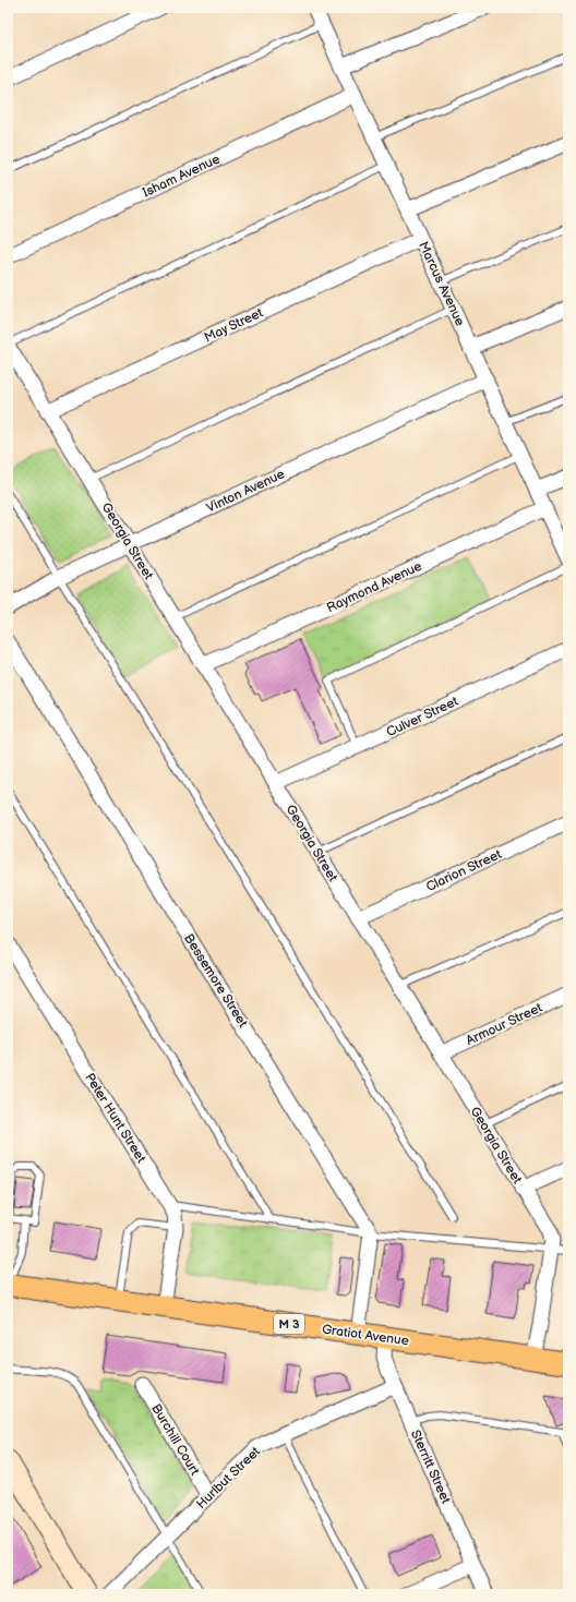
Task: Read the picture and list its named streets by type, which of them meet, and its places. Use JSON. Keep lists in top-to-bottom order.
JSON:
{
  "streets": {
    "main road": ["M 3", "Gratiot Avenue"],
    "street": [
      "Isham Avenue",
      "Marcus Avenue",
      "May Street",
      "Vinton Avenue",
      "Georgia Street",
      "Raymond Avenue",
      "Culver Street",
      "Clarion Street",
      "Bessemore Street",
      "Armour Street",
      "Peter Hunt Street",
      "Burchill Court",
      "Sterritt Street",
      "Hurlbut Street"
    ]
  },
  "crossings": [
    ["Isham Avenue", "Marcus Avenue"],
    ["Marcus Avenue", "May Street"],
    ["Marcus Avenue", "Vinton Avenue"],
    ["Marcus Avenue", "Raymond Avenue"],
    ["May Street", "Georgia Street"],
    ["Vinton Avenue", "Georgia Street"],
    ["Georgia Street", "Raymond Avenue"],
    ["Georgia Street", "Culver Street"],
    ["Georgia Street", "Clarion Street"],
    ["Georgia Street", "Armour Street"],
    ["Georgia Street", "Gratiot Avenue"],
    ["Peter Hunt Street", "Gratiot Avenue"],
    ["Gratiot Avenue", "Sterritt Street"],
    ["Burchill Court", "Hurlbut Street"],
    ["Sterritt Street", "Hurlbut Street"]
  ]
}
